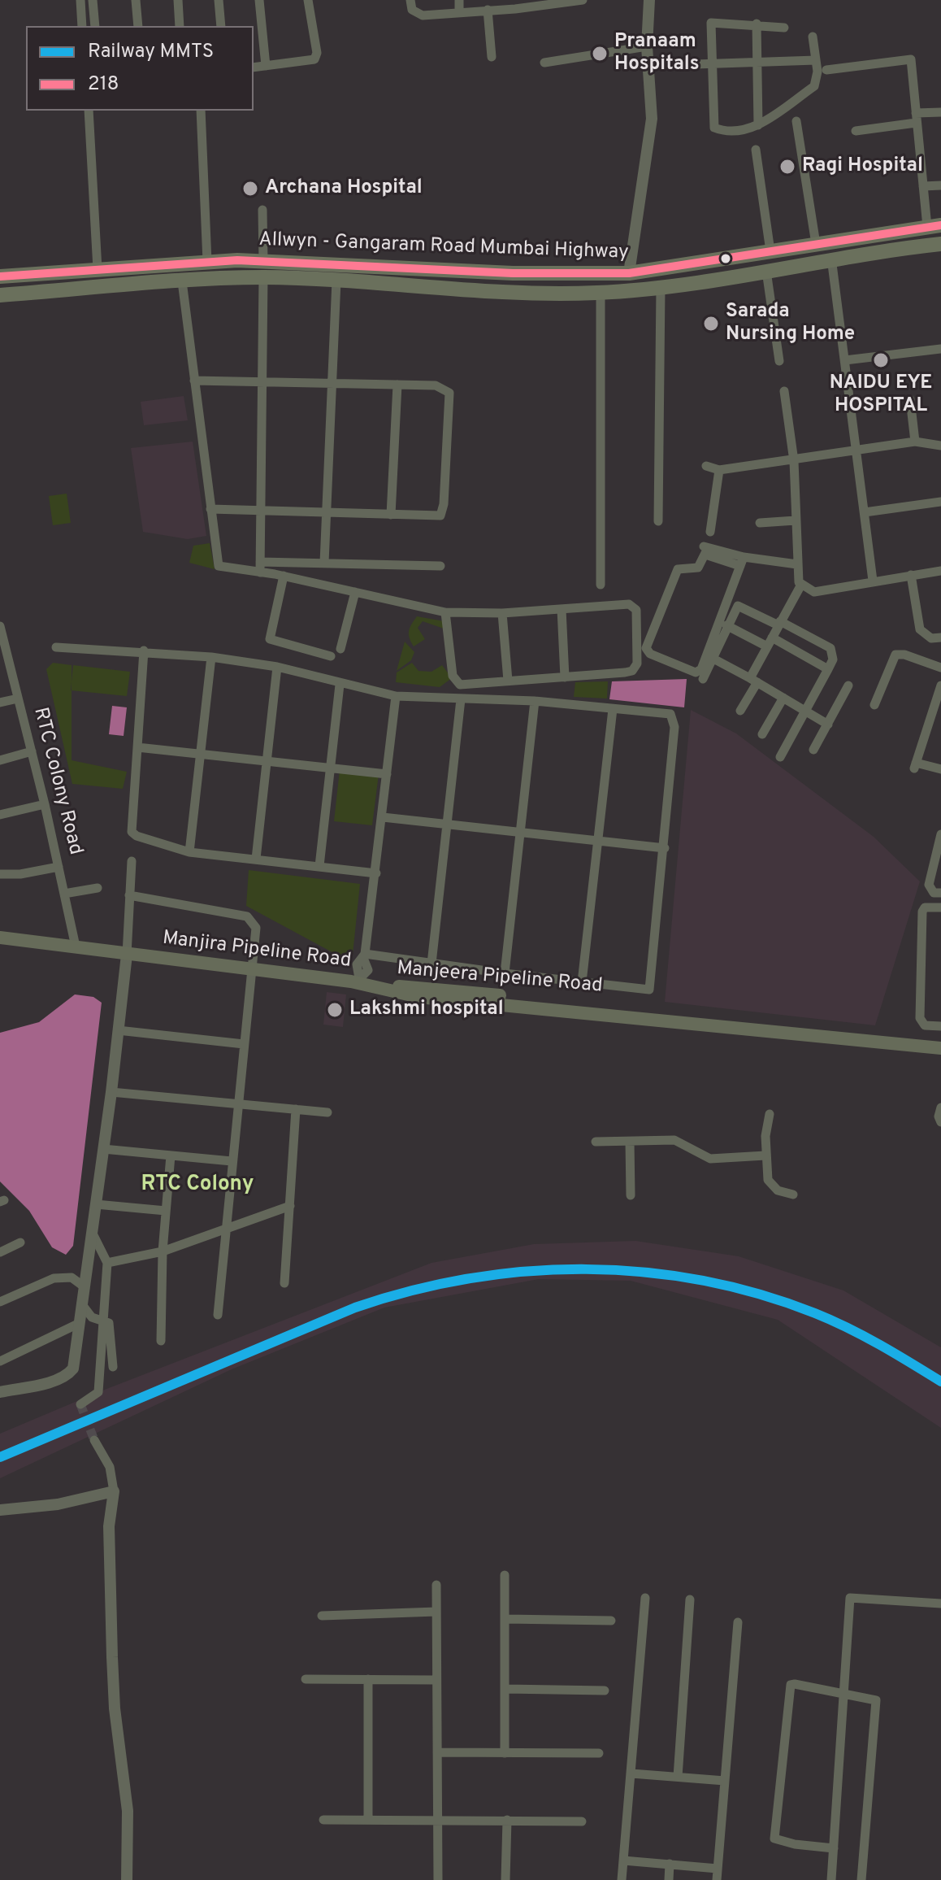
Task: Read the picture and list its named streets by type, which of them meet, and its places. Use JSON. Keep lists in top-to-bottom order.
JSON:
{
  "streets": {
    "highway": ["Allwyn - Gangaram Road Mumbai Highway"],
    "main road": ["Manjira Pipeline Road", "Manjeera Pipeline Road"],
    "street": ["RTC Colony Road"]
  },
  "crossings": [
    ["RTC Colony Road", "Manjira Pipeline Road"],
    ["Manjira Pipeline Road", "Manjeera Pipeline Road"]
  ],
  "districts": ["RTC Colony"],
  "places": [
    "Pranaam Hospitals",
    "Ragi Hospital",
    "Archana Hospital",
    "Sarada Nursing Home",
    "NAIDU EYE HOSPITAL",
    "Lakshmi hospital"
  ],
  "lines": ["transit line 218", "rail line MMTS"],
  "legend": ["Railway MMTS", "218"]
}
